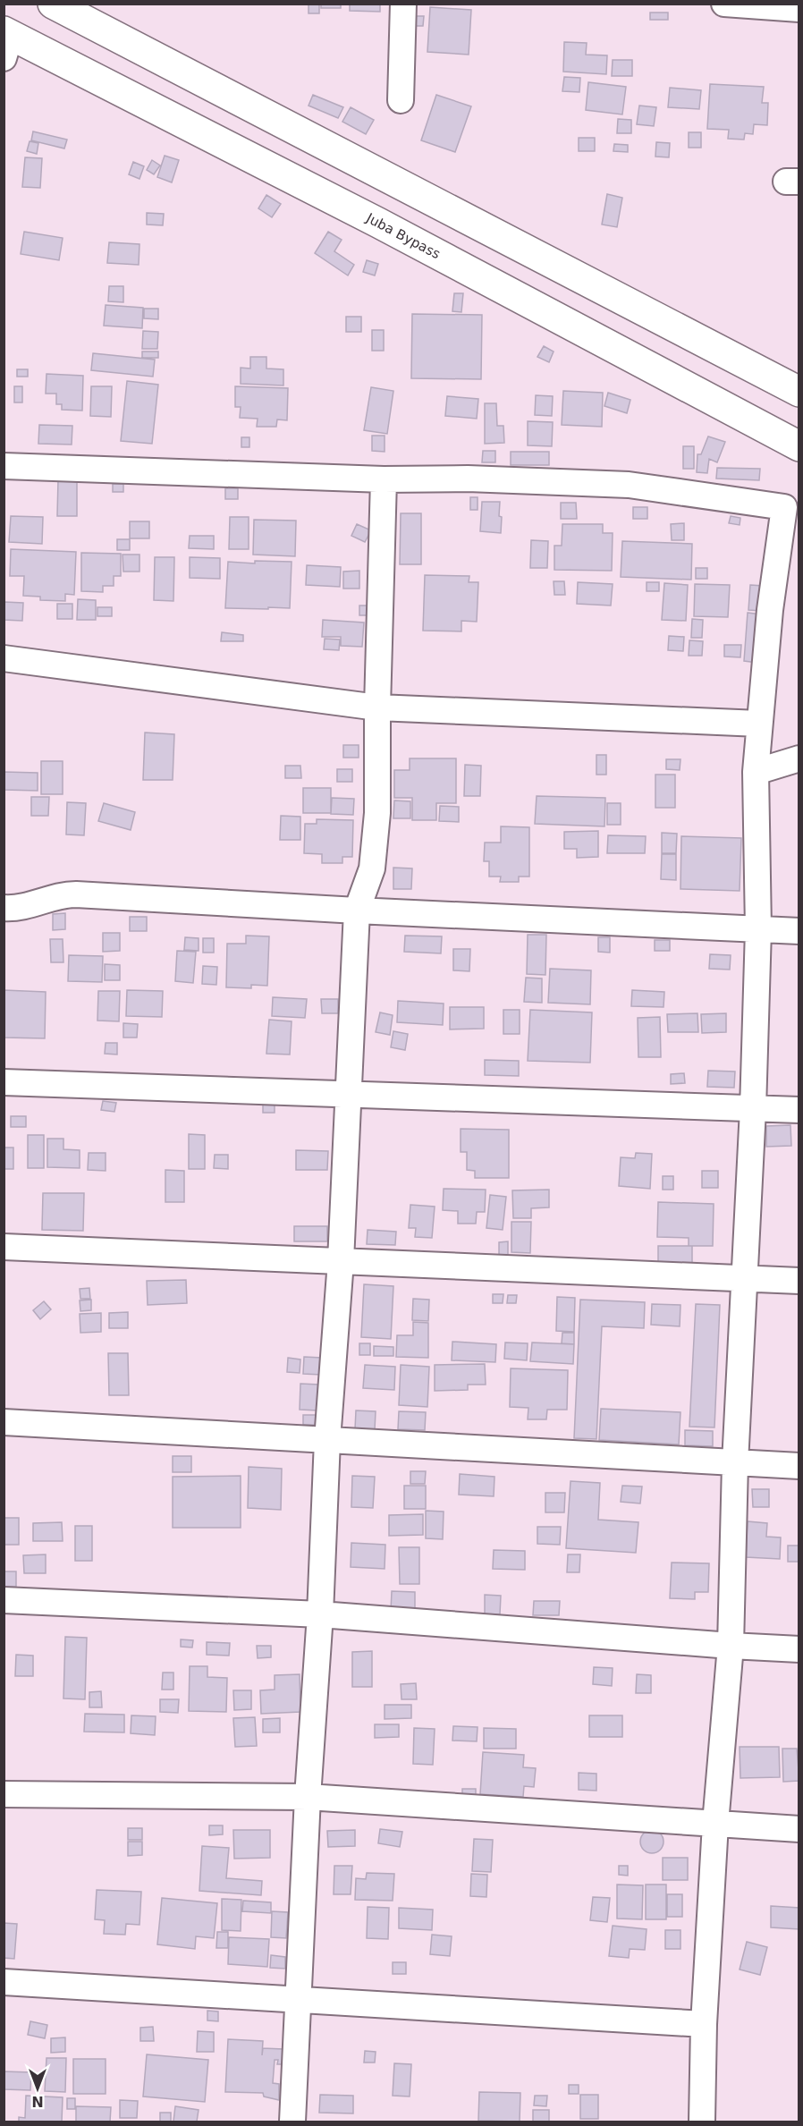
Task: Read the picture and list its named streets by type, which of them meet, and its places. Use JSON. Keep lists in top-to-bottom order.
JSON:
{
  "streets": {
    "main road": ["Juba Bypass"]
  },
  "north": "bottom"
}
